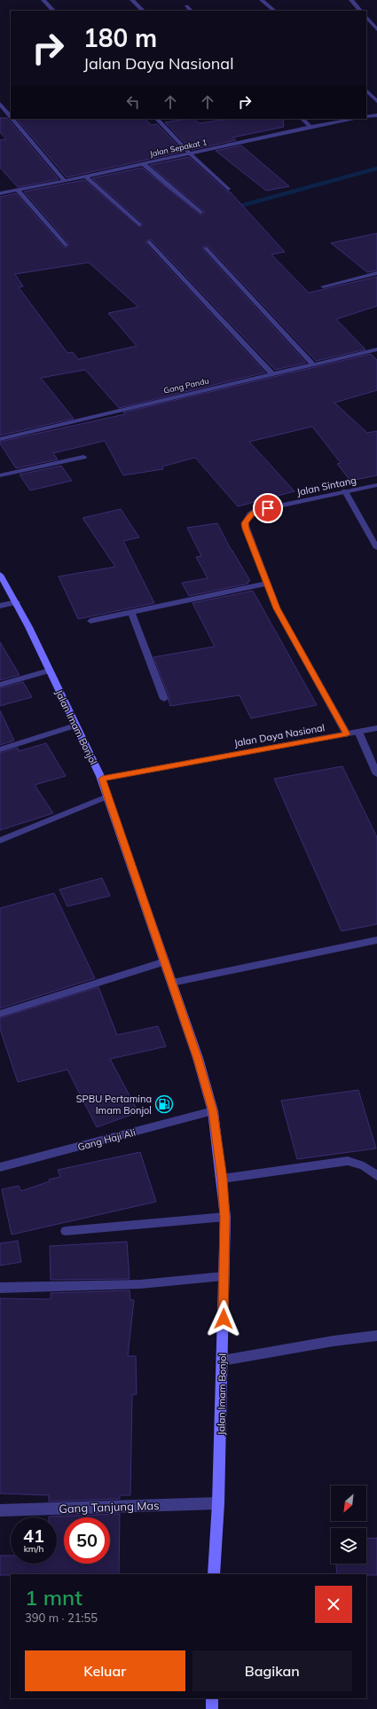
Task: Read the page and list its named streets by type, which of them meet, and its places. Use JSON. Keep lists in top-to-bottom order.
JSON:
{
  "streets": {
    "main road": ["Jalan Imam Bonjol"],
    "street": [
      "Jalan Sepakat 1",
      "Gang Pandu",
      "Jalan Sintang",
      "Jalan Daya Nasional",
      "Gang Haji Ali",
      "Gang Tanjung Mas"
    ]
  },
  "crossings": [
    ["Jalan Sintang", "Jalan Daya Nasional"],
    ["Jalan Imam Bonjol", "Jalan Daya Nasional"],
    ["Jalan Imam Bonjol", "Gang Haji Ali"],
    ["Jalan Imam Bonjol", "Gang Tanjung Mas"]
  ],
  "places": {
    "fuel station": ["SPBU Pertamina Imam Bonjol"]
  },
  "north": "bottom left",
  "page": {
    "turn": ["180 m", "Jalan Daya Nasional"],
    "speed": "41 km/h",
    "limit": "50",
    "heading": ["1 mnt", "390 m · 21:55"],
    "buttons": ["Keluar", "Bagikan"]
  }
}
